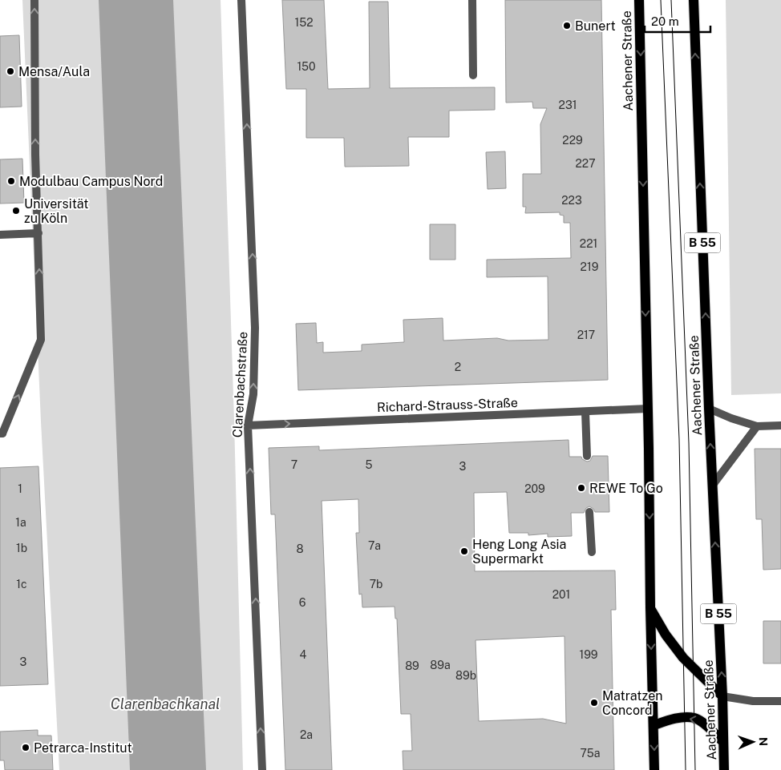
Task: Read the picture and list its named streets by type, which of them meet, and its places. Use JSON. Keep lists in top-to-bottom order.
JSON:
{
  "streets": {
    "main road": ["Aachener Straße", "B 55"],
    "street": ["Clarenbachstraße", "Richard-Strauss-Straße"]
  },
  "crossings": [
    ["Aachener Straße", "Richard-Strauss-Straße"],
    ["Clarenbachstraße", "Richard-Strauss-Straße"]
  ],
  "one_way": ["Clarenbachstraße", "Richard-Strauss-Straße"],
  "water": ["Clarenbachkanal"],
  "places": [
    "Bunert",
    "Mensa/Aula",
    "Modulbau Campus Nord",
    "Universität zu Köln",
    "REWE To Go",
    "Heng Long Asia Supermarkt",
    "Matratzen Concord",
    "Petrarca-Institut"
  ],
  "house_numbers": [
    "152",
    "150",
    "231",
    "229",
    "227",
    "223",
    "221",
    "219",
    "217",
    "2",
    "7",
    "5",
    "3",
    "1",
    "209",
    "1a",
    "7a",
    "1b",
    "8",
    "1c",
    "7b",
    "201",
    "6",
    "4",
    "199",
    "3",
    "89a",
    "89",
    "89b",
    "2a",
    "75a"
  ],
  "scale_bar": "20 m",
  "north": "right"
}
